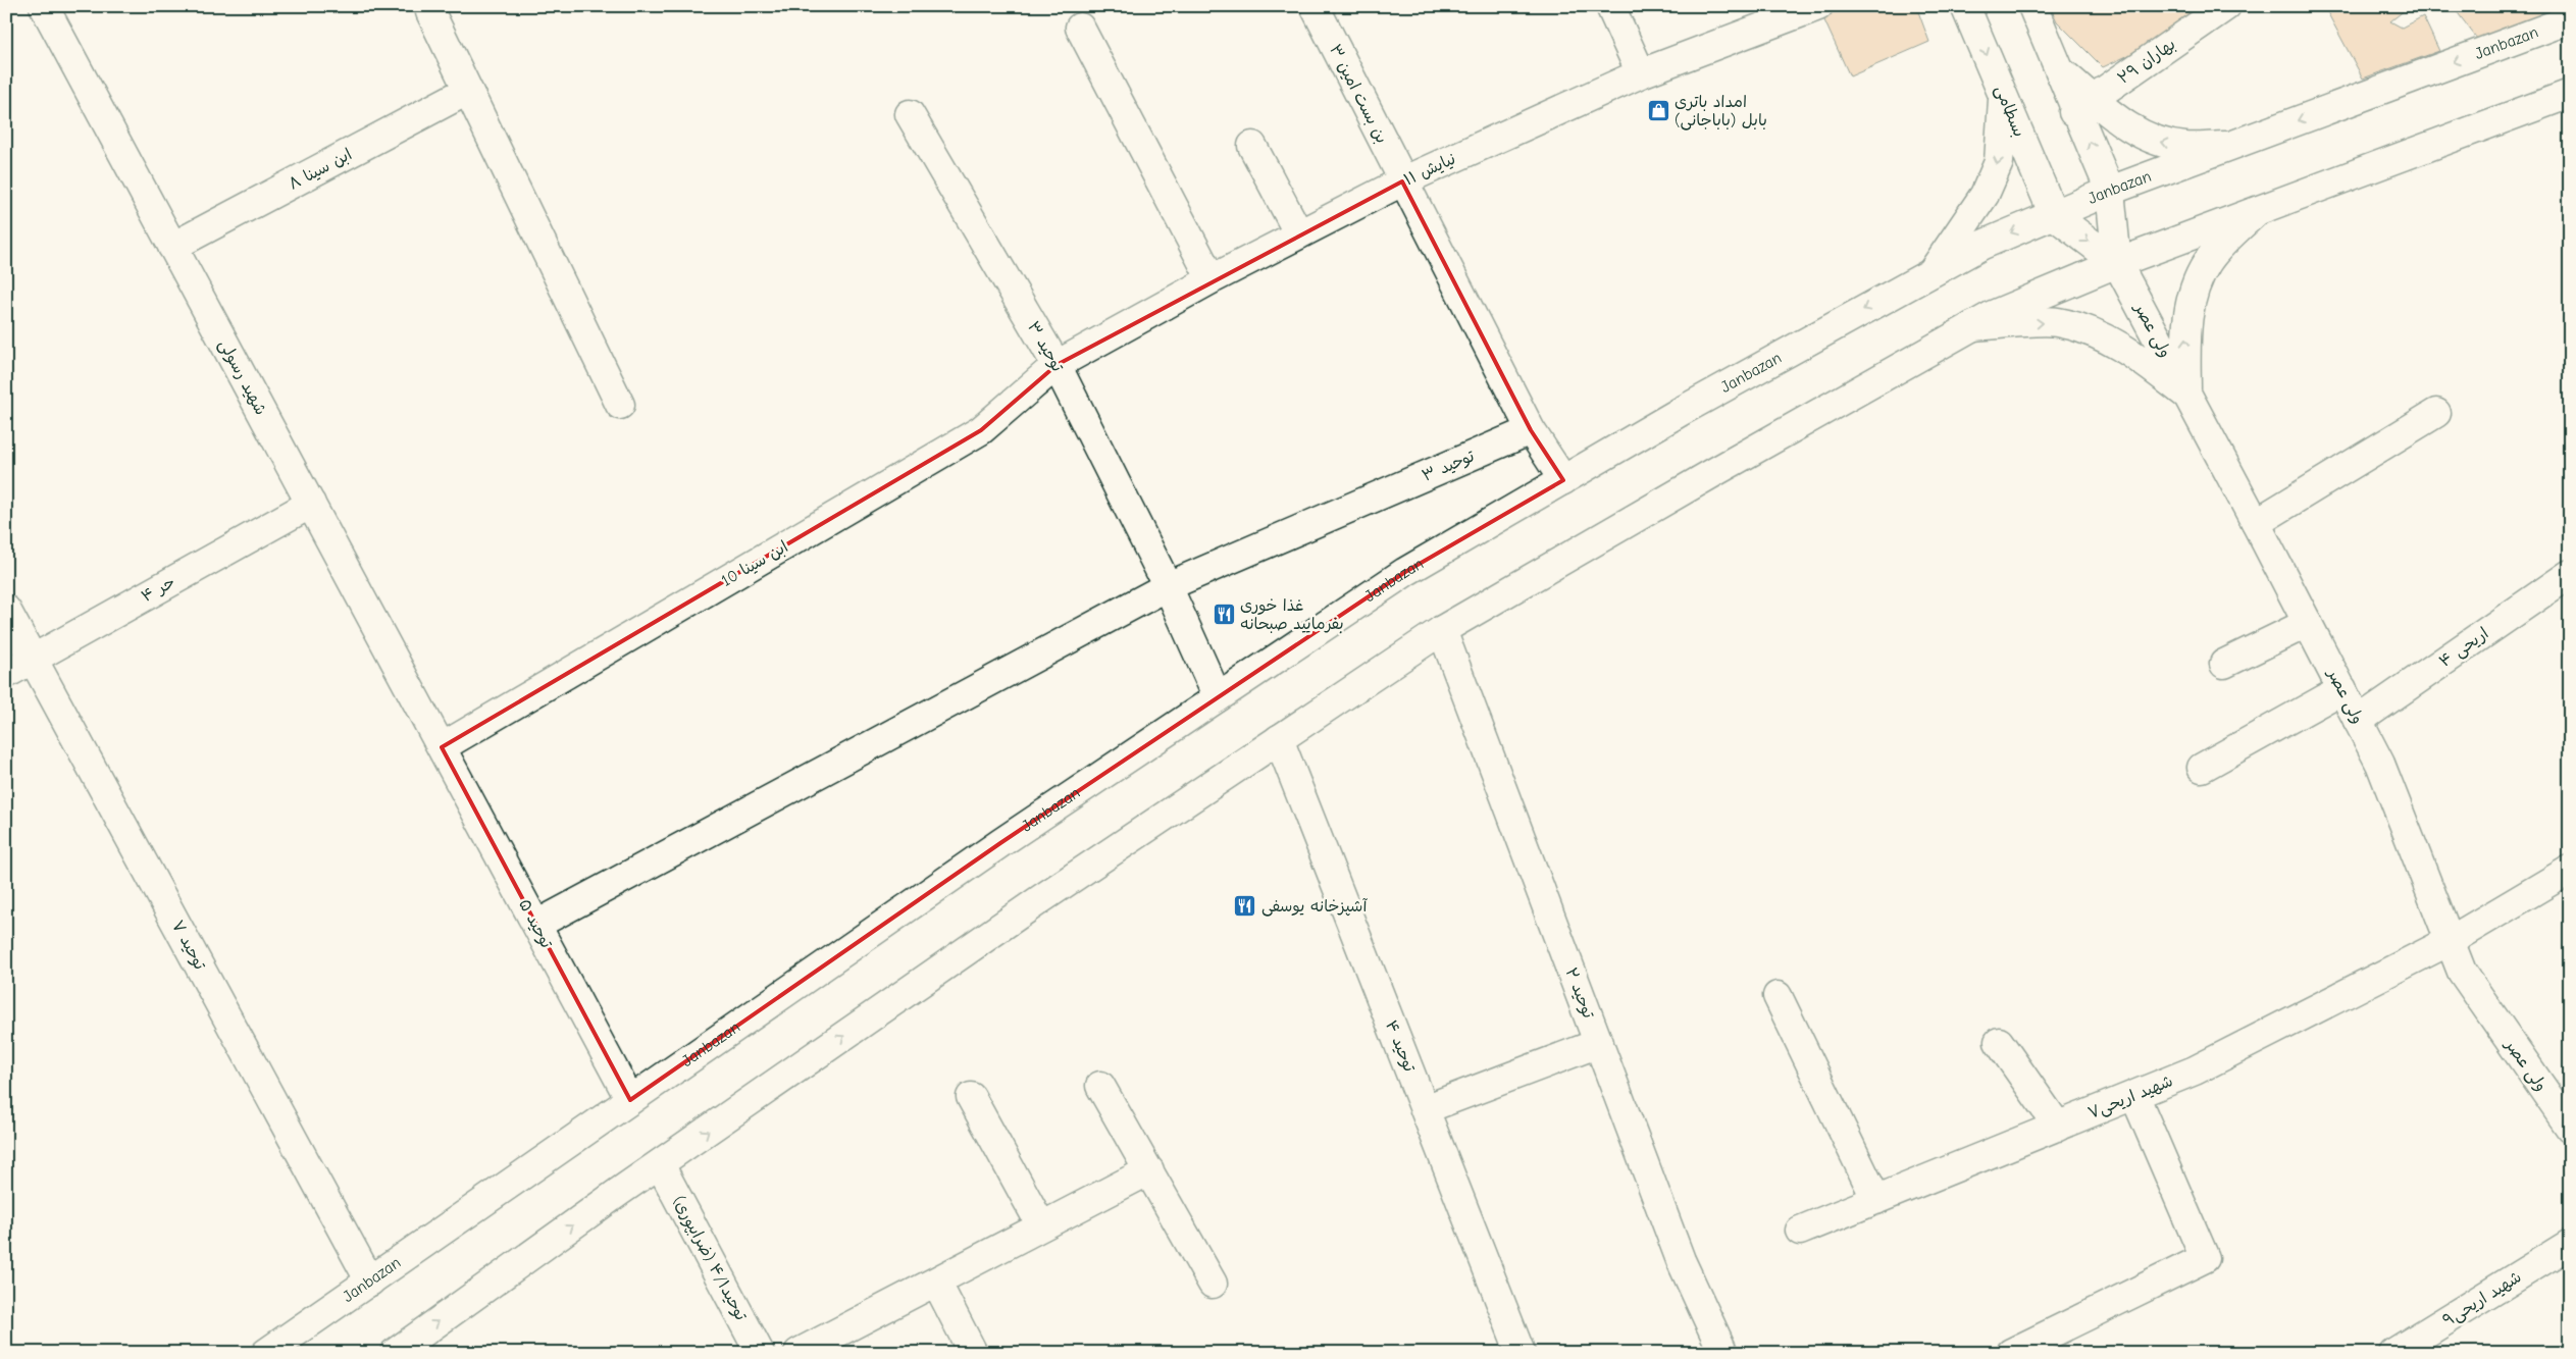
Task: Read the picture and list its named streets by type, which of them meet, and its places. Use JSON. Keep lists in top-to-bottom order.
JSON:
{
  "streets": {
    "main road": [
      "Janbazan",
      "بهاران ۲۹",
      "بن بست امین ۳",
      "بسطامی",
      "ابن سینا ۸",
      "نیایش ۱۱",
      "ولی عصر",
      "توحید ۳",
      "شهید رسولی",
      "ابن سینا 10",
      "حر ۴",
      "اریحی ۴",
      "توحید ۵",
      "توحید ۷",
      "توحید ۲",
      "توحید ۴",
      "شهید اریحی۷",
      "توحید۴/۱ (ضرابپوری)",
      "شهید اریحی۹"
    ]
  },
  "crossings": [
    ["Janbazan", "بن بست امین ۳"],
    ["Janbazan", "بسطامی"],
    ["Janbazan", "توحید ۳"],
    ["Janbazan", "توحید ۵"],
    ["Janbazan", "توحید ۷"],
    ["بن بست امین ۳", "نیایش ۱۱"],
    ["بن بست امین ۳", "توحید ۳"],
    ["ابن سینا ۸", "شهید رسولی"],
    ["نیایش ۱۱", "توحید ۳"],
    ["نیایش ۱۱", "ابن سینا 10"],
    ["ولی عصر", "اریحی ۴"],
    ["ولی عصر", "شهید اریحی۷"],
    ["توحید ۳", "ابن سینا 10"],
    ["شهید رسولی", "ابن سینا 10"],
    ["شهید رسولی", "حر ۴"],
    ["شهید رسولی", "توحید ۵"],
    ["ابن سینا 10", "توحید ۵"],
    ["حر ۴", "توحید ۷"]
  ],
  "places": {
    "shop": ["امداد باتری بابل (باباجانی)"],
    "restaurant": ["غذا خوری بفرمایید صبحانه", "آشپزخانه یوسفی"]
  }
}
